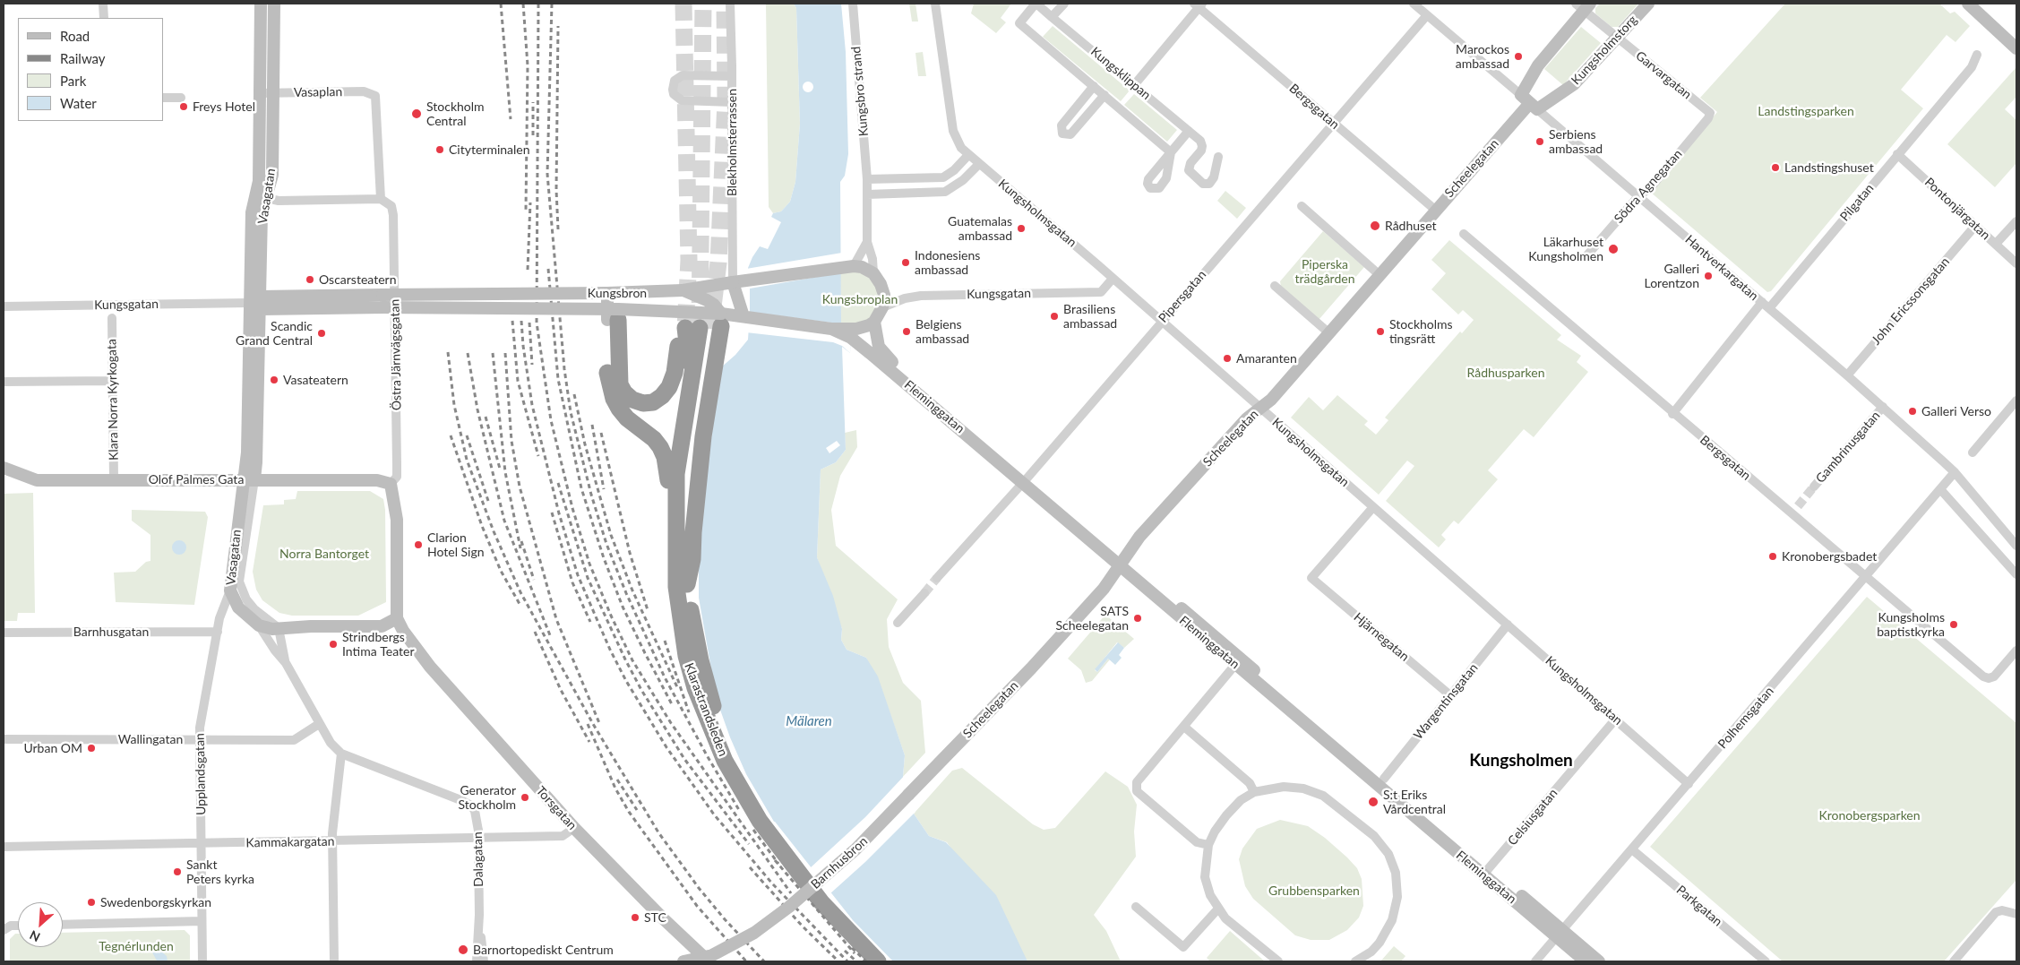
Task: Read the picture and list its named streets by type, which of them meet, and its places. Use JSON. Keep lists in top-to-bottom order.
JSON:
{
  "streets": {
    "highway": ["Klarastrandsleden"],
    "street": [
      "Kungsholmstorg",
      "Kungsklippan",
      "Garvargatan",
      "Kungsbro strand",
      "Vasaplan",
      "Bergsgatan",
      "Blekholmsterrassen",
      "Scheelegatan",
      "Södra Agnegatan",
      "Vasagatan",
      "Pilgatan",
      "Pontonjärgatan",
      "Kungsholmsgatan",
      "Hantverkargatan",
      "Kungsbron",
      "Kungsgatan",
      "Pipersgatan",
      "John Ericssonsgatan",
      "Östra Järnvägsgatan",
      "Klara Norra Kyrkogata",
      "Fleminggatan",
      "Gambrinusgatan",
      "Olof Palmes Gata",
      "Barnhusgatan",
      "Hjärnegatan",
      "Wargentinsgatan",
      "Polhemsgatan",
      "Wallingatan",
      "Upplandsgatan",
      "Torsgatan",
      "Celsiusgatan",
      "Kammakargatan",
      "Dalagatan",
      "Barnhusbron",
      "Parkgatan"
    ]
  },
  "crossings": [
    ["Kungsholmstorg", "Garvargatan"],
    ["Kungsholmstorg", "Scheelegatan"],
    ["Kungsholmstorg", "Hantverkargatan"],
    ["Garvargatan", "Södra Agnegatan"],
    ["Vasaplan", "Vasagatan"],
    ["Vasaplan", "Östra Järnvägsgatan"],
    ["Bergsgatan", "Scheelegatan"],
    ["Bergsgatan", "Pipersgatan"],
    ["Bergsgatan", "Polhemsgatan"],
    ["Blekholmsterrassen", "Kungsbron"],
    ["Scheelegatan", "Kungsholmsgatan"],
    ["Scheelegatan", "Hantverkargatan"],
    ["Scheelegatan", "Fleminggatan"],
    ["Scheelegatan", "Barnhusbron"],
    ["Södra Agnegatan", "Hantverkargatan"],
    ["Vasagatan", "Kungsgatan"],
    ["Vasagatan", "Olof Palmes Gata"],
    ["Vasagatan", "Upplandsgatan"],
    ["Pilgatan", "Pontonjärgatan"],
    ["Pilgatan", "Hantverkargatan"],
    ["Pontonjärgatan", "John Ericssonsgatan"],
    ["Kungsholmsgatan", "Kungsgatan"],
    ["Kungsholmsgatan", "Pipersgatan"],
    ["Kungsholmsgatan", "Hjärnegatan"],
    ["Kungsholmsgatan", "Wargentinsgatan"],
    ["Kungsholmsgatan", "Polhemsgatan"],
    ["Kungsholmsgatan", "Celsiusgatan"],
    ["Hantverkargatan", "Pipersgatan"],
    ["Hantverkargatan", "John Ericssonsgatan"],
    ["Hantverkargatan", "Gambrinusgatan"],
    ["Hantverkargatan", "Polhemsgatan"],
    ["Kungsbron", "Kungsgatan"],
    ["Kungsbron", "Fleminggatan"],
    ["Kungsbron", "Klarastrandsleden"],
    ["Pipersgatan", "Fleminggatan"],
    ["Östra Järnvägsgatan", "Olof Palmes Gata"],
    ["Östra Järnvägsgatan", "Torsgatan"],
    ["Klara Norra Kyrkogata", "Olof Palmes Gata"],
    ["Fleminggatan", "Wargentinsgatan"],
    ["Fleminggatan", "Polhemsgatan"],
    ["Fleminggatan", "Celsiusgatan"],
    ["Barnhusgatan", "Upplandsgatan"],
    ["Hjärnegatan", "Wargentinsgatan"],
    ["Polhemsgatan", "Parkgatan"],
    ["Wallingatan", "Upplandsgatan"],
    ["Upplandsgatan", "Kammakargatan"],
    ["Torsgatan", "Kammakargatan"],
    ["Torsgatan", "Barnhusbron"]
  ],
  "districts": ["Kungsholmen"],
  "water": ["Mälaren"],
  "parks": [
    "Landstingsparken",
    "Piperska trädgården",
    "Kungsbroplan",
    "Rådhusparken",
    "Norra Bantorget",
    "Kronobergsparken",
    "Grubbensparken",
    "Tegnérlunden"
  ],
  "places": [
    "Marockos ambassad",
    "Freys Hotel",
    "Stockholm Central",
    "Serbiens ambassad",
    "Cityterminalen",
    "Landstingshuset",
    "Rådhuset",
    "Guatemalas ambassad",
    "Läkarhuset Kungsholmen",
    "Indonesiens ambassad",
    "Galleri Lorentzon",
    "Oscarsteatern",
    "Brasiliens ambassad",
    "Belgiens ambassad",
    "Stockholms tingsrätt",
    "Scandic Grand Central",
    "Amaranten",
    "Vasateatern",
    "Galleri Verso",
    "Clarion Hotel Sign",
    "Kronobergsbadet",
    "SATS Scheelegatan",
    "Kungsholms baptistkyrka",
    "Strindbergs Intima Teater",
    "Urban OM",
    "Generator Stockholm",
    "S:t Eriks Vårdcentral",
    "Sankt Peters kyrka",
    "Swedenborgskyrkan",
    "STC",
    "Barnortopediskt Centrum"
  ],
  "legend": [
    "Road",
    "Railway",
    "Park",
    "Water"
  ],
  "north": "bottom left"
}
